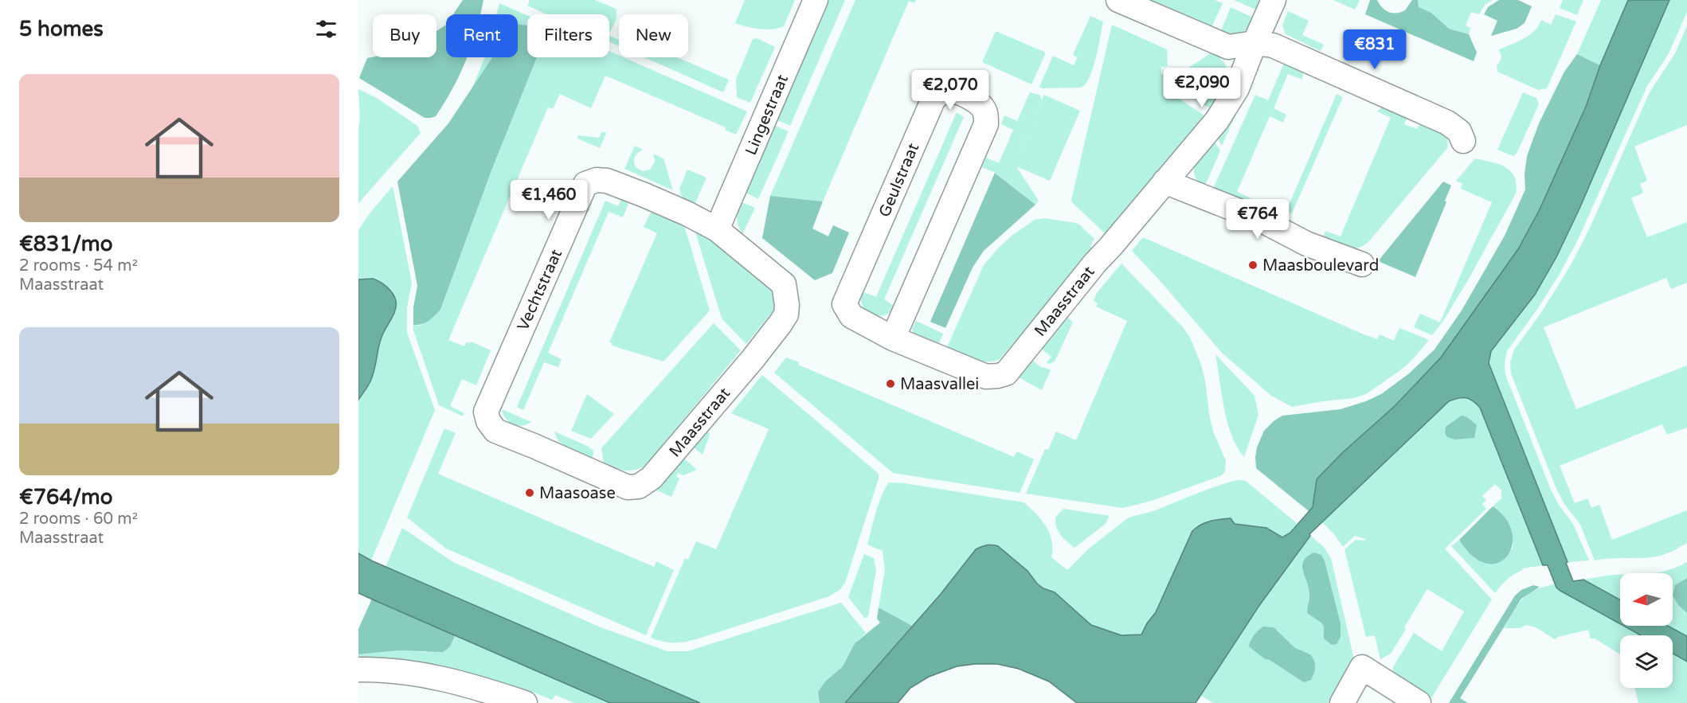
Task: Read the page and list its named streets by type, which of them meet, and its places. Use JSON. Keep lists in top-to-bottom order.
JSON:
{
  "streets": {
    "street": [
      "Lingestraat",
      "Geulstraat",
      "Vechtstraat",
      "Maasstraat"
    ]
  },
  "crossings": [
    ["Lingestraat", "Vechtstraat"],
    ["Lingestraat", "Maasstraat"],
    ["Geulstraat", "Maasstraat"],
    ["Vechtstraat", "Maasstraat"]
  ],
  "places": ["Maasboulevard", "Maasvallei", "Maasoase"],
  "north": "left",
  "page": {
    "heading": "5 homes",
    "chip": [
      "Buy",
      "Rent",
      "Filters",
      "New"
    ],
    "price": [
      "€831",
      "€2,090",
      "€2,070",
      "€1,460",
      "€764"
    ],
    "list": [
      {
        "name": "€831/mo",
        "note": "2 rooms · 54 m² · Maasstraat"
      },
      {
        "name": "€764/mo",
        "note": "2 rooms · 60 m² · Maasstraat"
      }
    ]
  }
}
